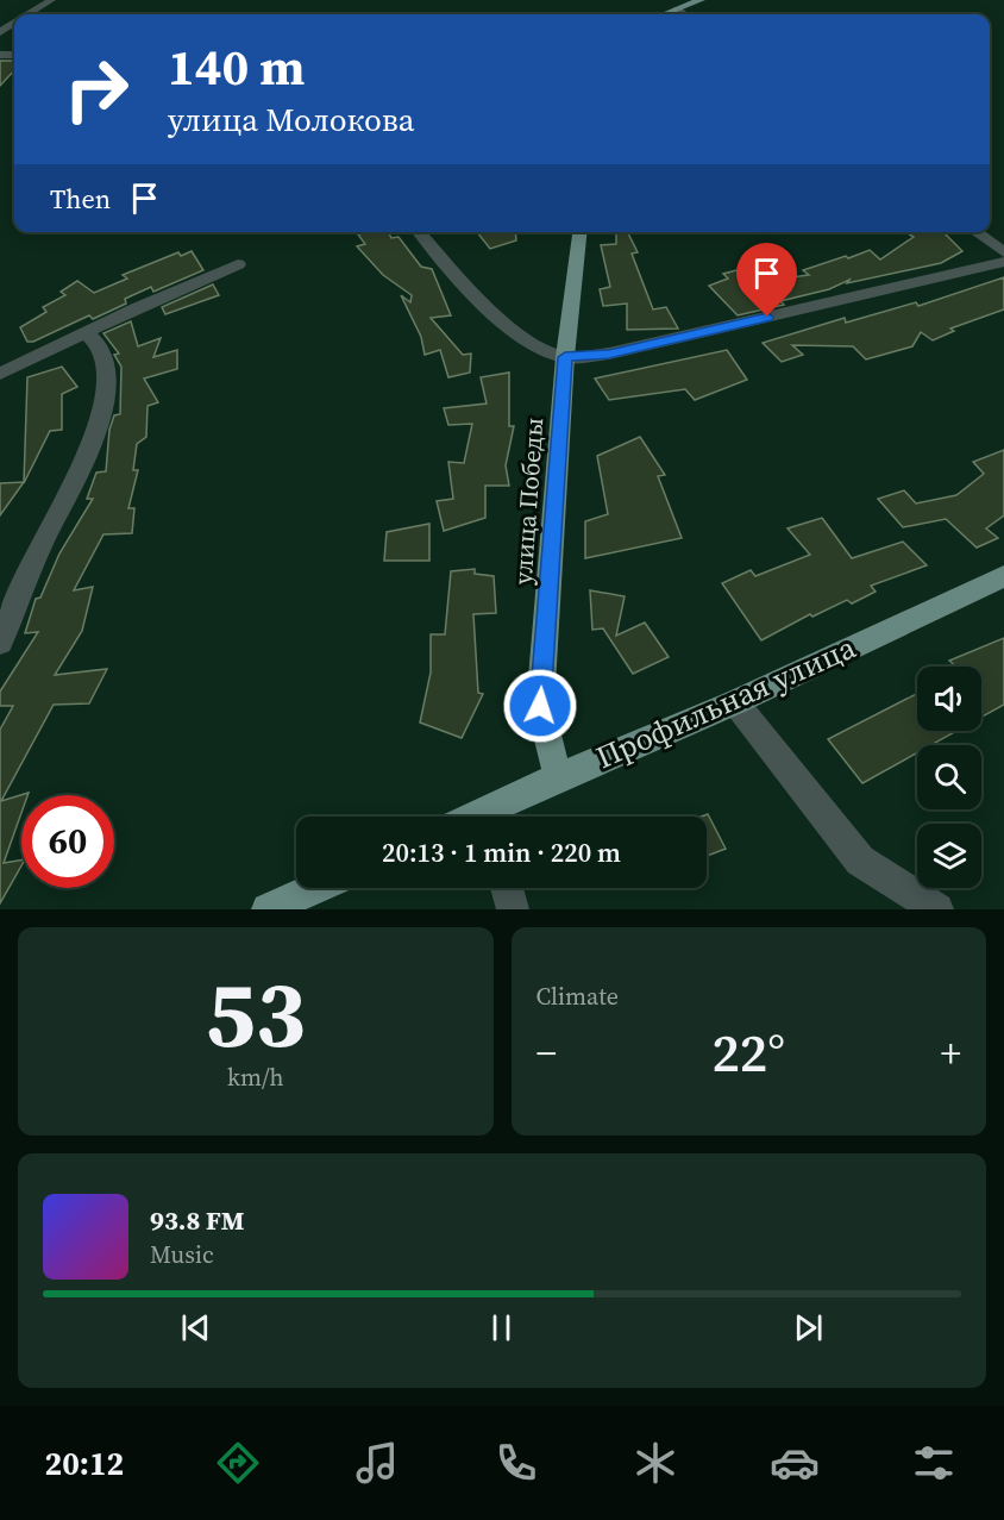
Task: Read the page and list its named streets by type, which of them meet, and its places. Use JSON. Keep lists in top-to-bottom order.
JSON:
{
  "streets": {
    "main road": ["улица Победы", "Профильная улица"]
  },
  "crossings": [
    ["улица Победы", "Профильная улица"]
  ],
  "page": {
    "turn": ["140 m", "улица Молокова"],
    "then": "Then",
    "limit": "60",
    "trip": "20:13 · 1 min · 220 m",
    "tile": [
      ["53", "km/h"],
      "Climate"
    ],
    "heat": ["−", "22°", "+"],
    "song": ["93.8 FM", "Music"],
    "tabs": "20:12"
  }
}
